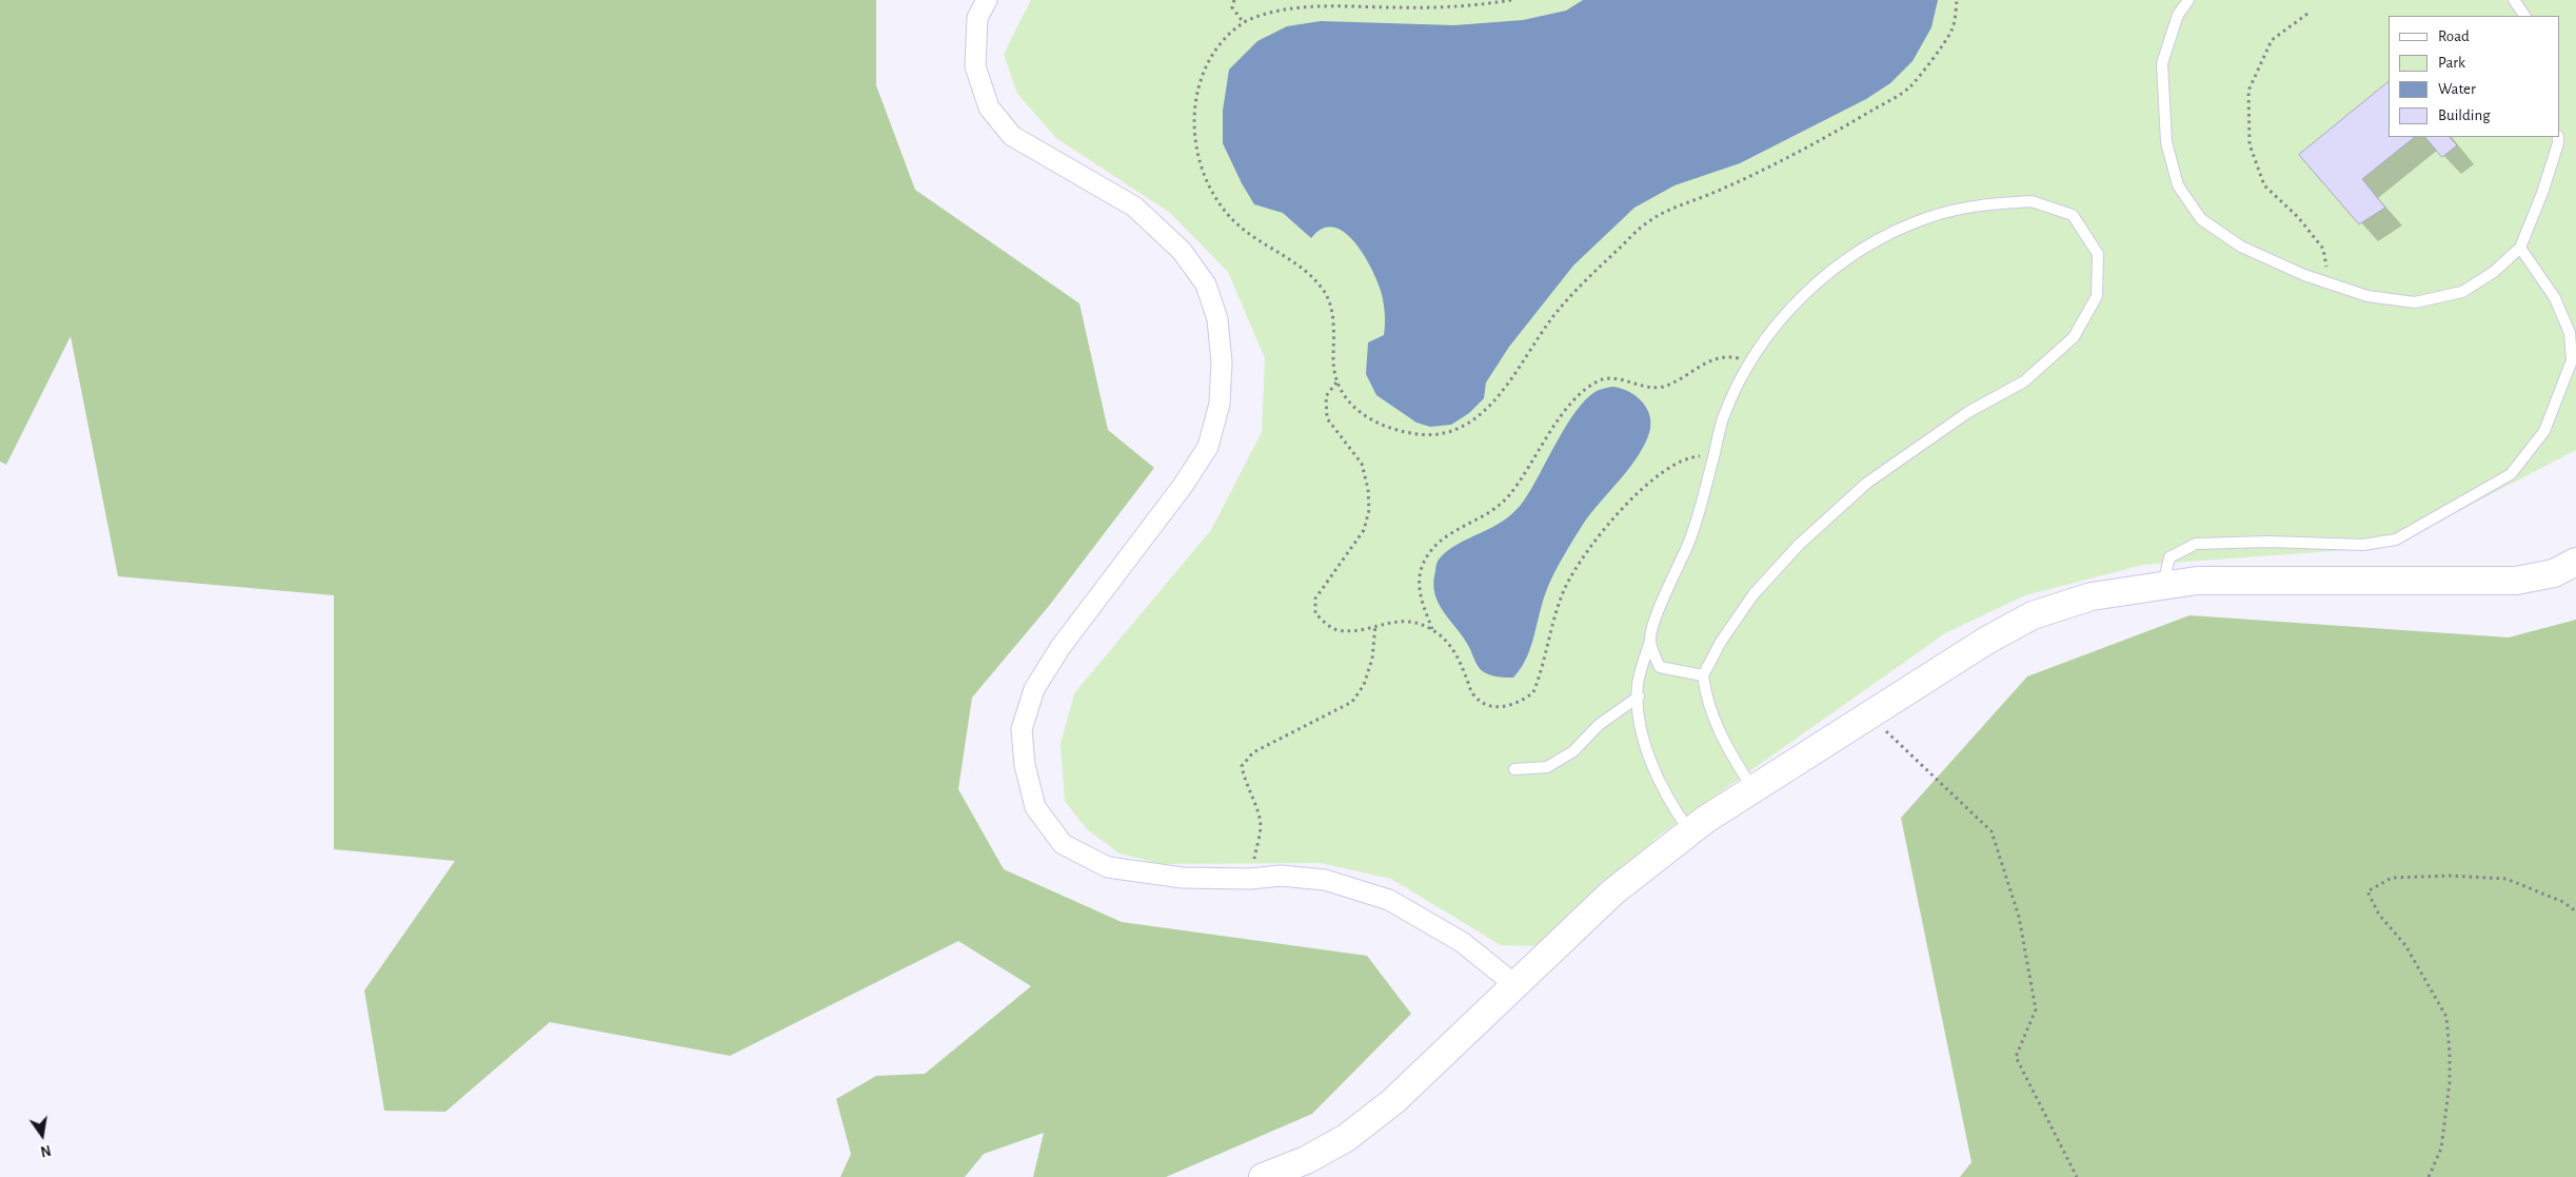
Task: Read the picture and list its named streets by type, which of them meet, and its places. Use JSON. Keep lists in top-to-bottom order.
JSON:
{
  "legend": [
    "Road",
    "Park",
    "Water",
    "Building"
  ],
  "north": "bottom"
}
